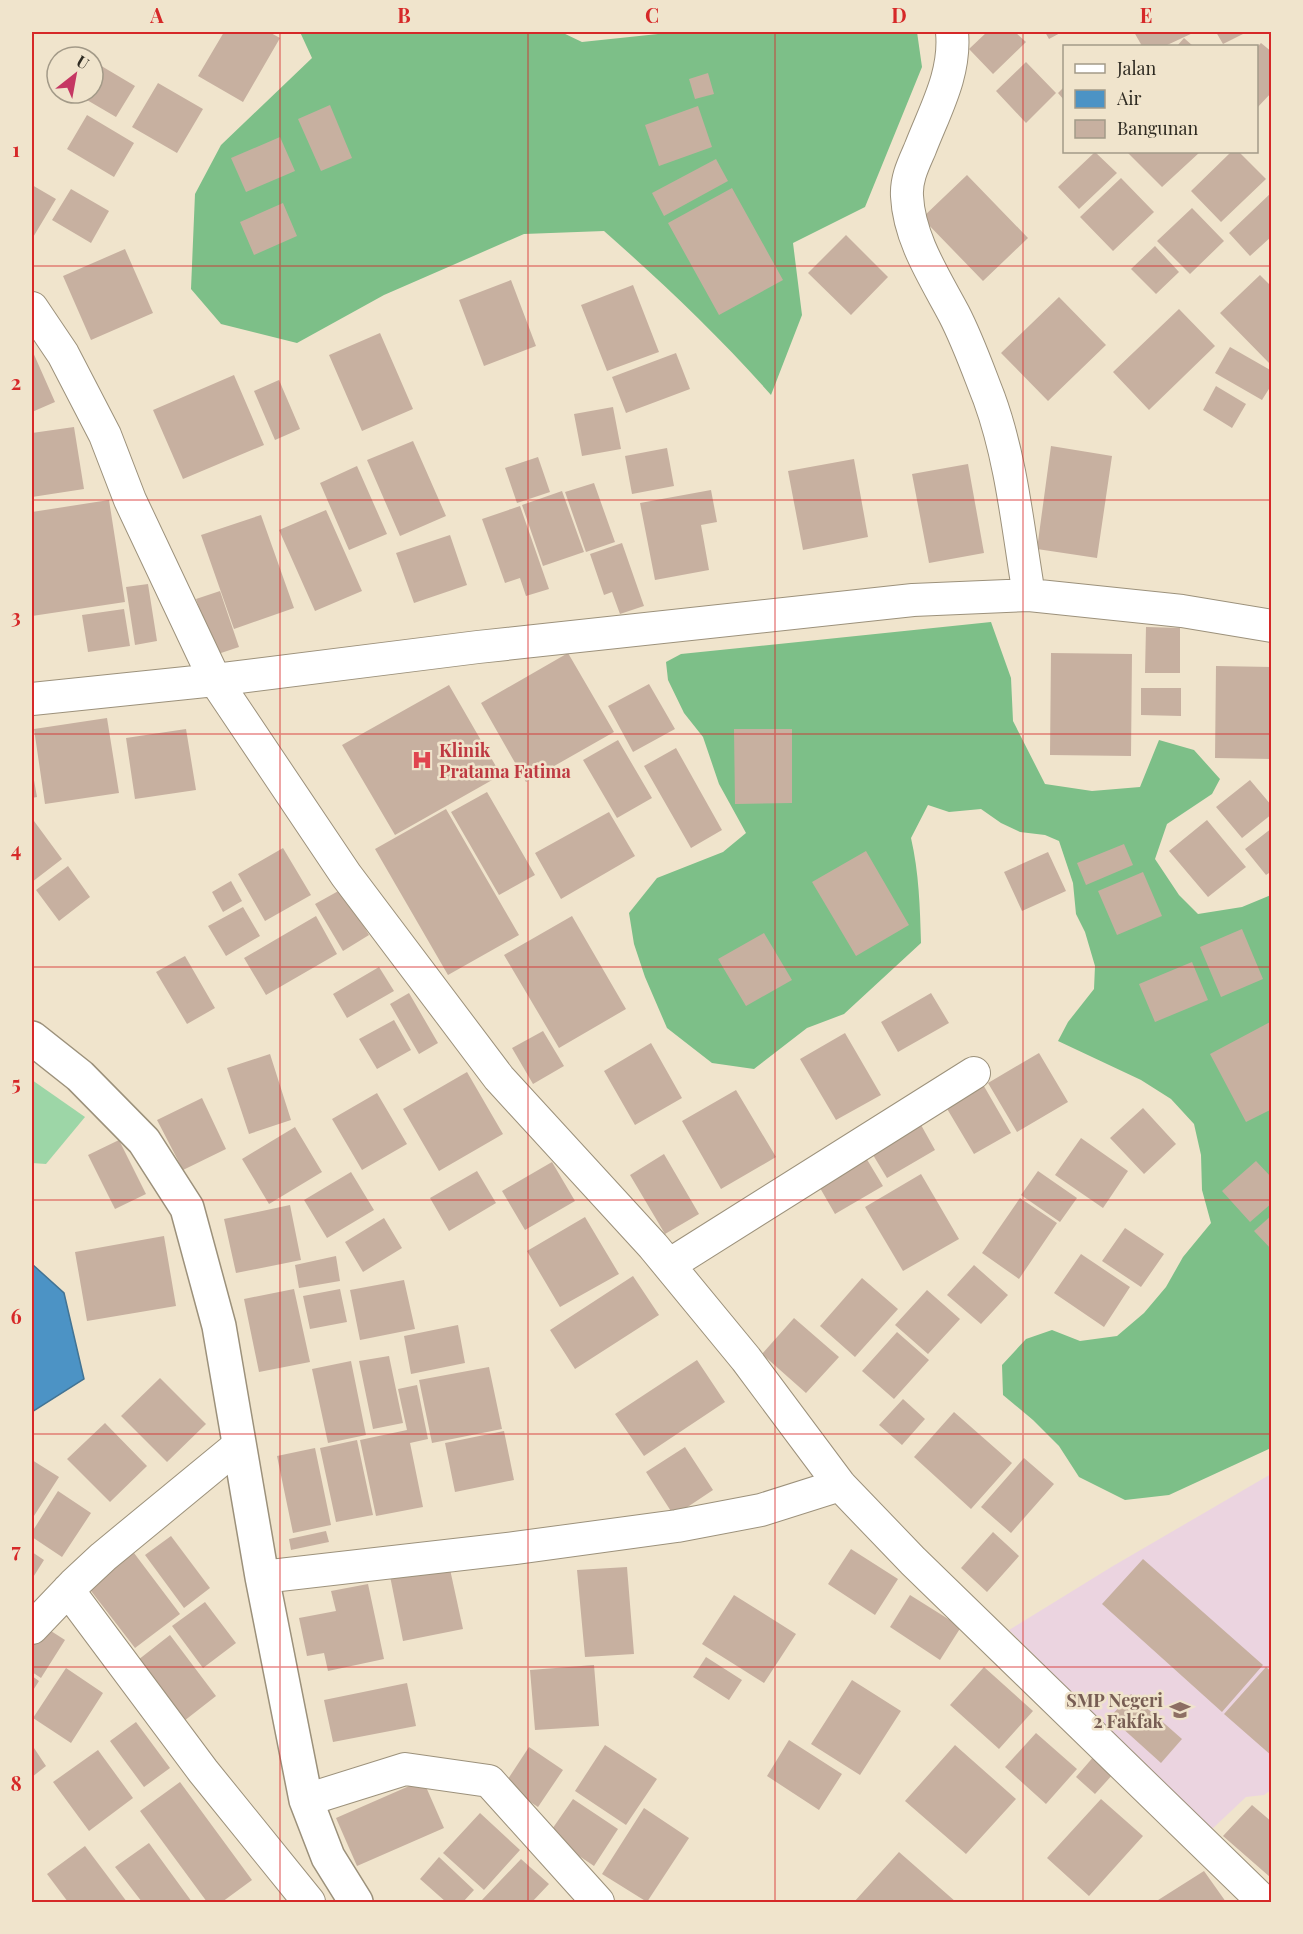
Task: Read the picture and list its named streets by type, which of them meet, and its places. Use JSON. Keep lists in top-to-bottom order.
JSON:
{
  "places": {
    "hospital": ["Klinik Pratama Fatima"],
    "school or university": ["SMP Negeri 2 Fakfak"]
  },
  "legend": ["Jalan", "Air", "Bangunan"],
  "north": "top right",
  "grid": {
    "columns": [
      "A",
      "B",
      "C",
      "D",
      "E"
    ],
    "rows": [
      "1",
      "2",
      "3",
      "4",
      "5",
      "6",
      "7",
      "8"
    ]
  }
}
